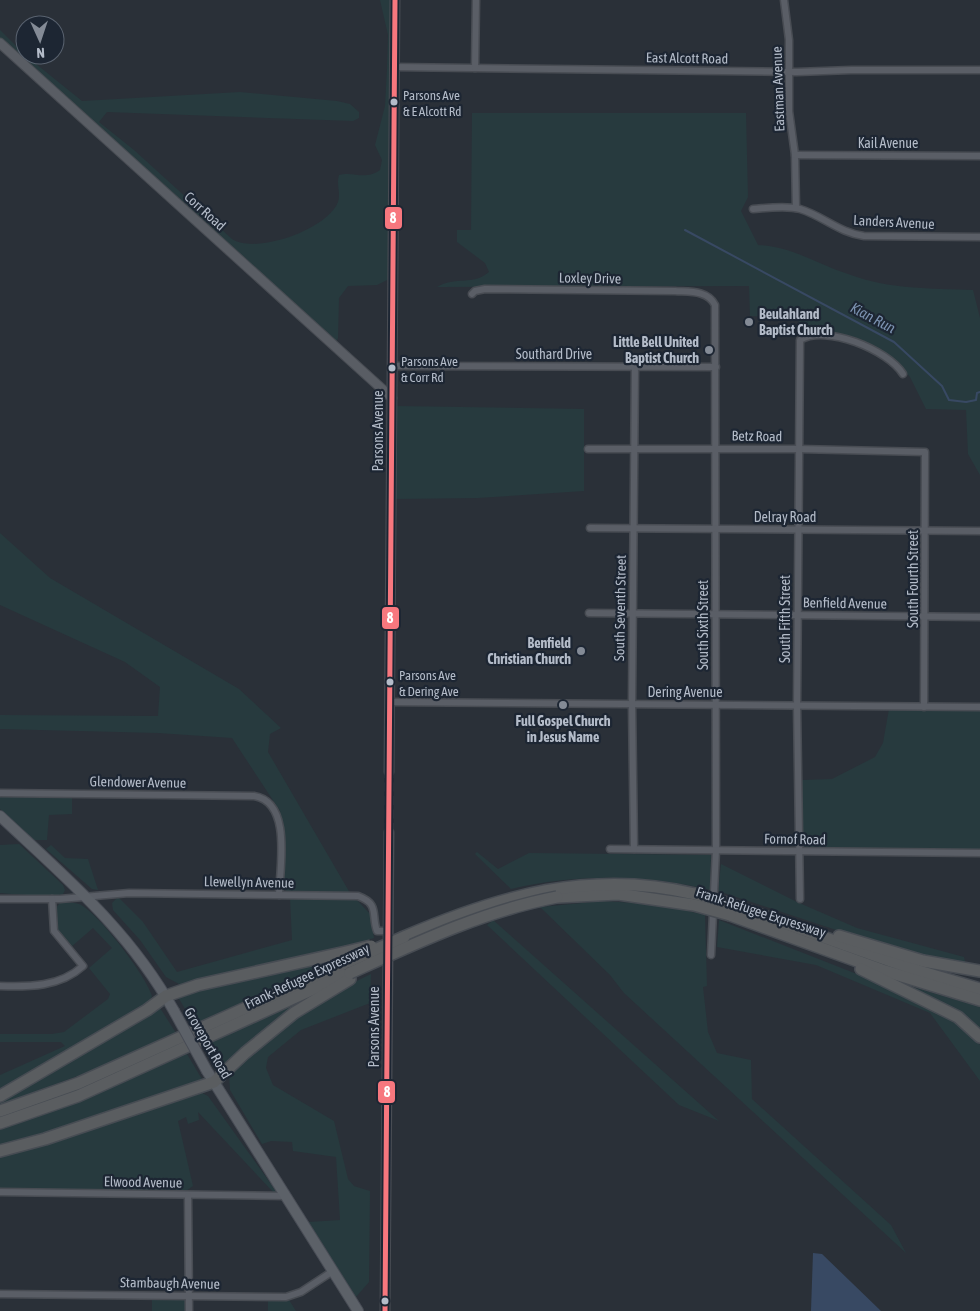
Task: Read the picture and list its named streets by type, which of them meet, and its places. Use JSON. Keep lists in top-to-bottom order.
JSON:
{
  "streets": {
    "highway": ["Frank-Refugee Expressway"],
    "main road": ["Groveport Road"],
    "street": [
      "East Alcott Road",
      "Eastman Avenue",
      "Kail Avenue",
      "Corr Road",
      "Landers Avenue",
      "Loxley Drive",
      "Southard Drive",
      "Parsons Avenue",
      "Betz Road",
      "Delray Road",
      "South Fourth Street",
      "Benfield Avenue",
      "South Seventh Street",
      "South Fifth Street",
      "South Sixth Street",
      "Dering Avenue",
      "Glendower Avenue",
      "Fornof Road",
      "Llewellyn Avenue",
      "Elwood Avenue",
      "Stambaugh Avenue"
    ]
  },
  "crossings": [
    ["East Alcott Road", "Eastman Avenue"],
    ["East Alcott Road", "Parsons Avenue"],
    ["Eastman Avenue", "Kail Avenue"],
    ["Eastman Avenue", "Landers Avenue"],
    ["Corr Road", "Parsons Avenue"],
    ["Loxley Drive", "South Sixth Street"],
    ["Southard Drive", "Parsons Avenue"],
    ["Southard Drive", "South Seventh Street"],
    ["Southard Drive", "South Sixth Street"],
    ["Parsons Avenue", "Dering Avenue"],
    ["Parsons Avenue", "Llewellyn Avenue"],
    ["Betz Road", "South Fourth Street"],
    ["Betz Road", "South Seventh Street"],
    ["Betz Road", "South Fifth Street"],
    ["Betz Road", "South Sixth Street"],
    ["Delray Road", "South Fourth Street"],
    ["Delray Road", "South Seventh Street"],
    ["Delray Road", "South Fifth Street"],
    ["Delray Road", "South Sixth Street"],
    ["South Fourth Street", "Benfield Avenue"],
    ["South Fourth Street", "Dering Avenue"],
    ["Benfield Avenue", "South Seventh Street"],
    ["Benfield Avenue", "South Fifth Street"],
    ["Benfield Avenue", "South Sixth Street"],
    ["South Seventh Street", "Dering Avenue"],
    ["South Seventh Street", "Fornof Road"],
    ["South Fifth Street", "Dering Avenue"],
    ["South Fifth Street", "Fornof Road"],
    ["South Sixth Street", "Dering Avenue"],
    ["South Sixth Street", "Fornof Road"],
    ["Glendower Avenue", "Llewellyn Avenue"],
    ["Llewellyn Avenue", "Groveport Road"],
    ["Groveport Road", "Elwood Avenue"],
    ["Groveport Road", "Stambaugh Avenue"]
  ],
  "water": ["Kian Run"],
  "places": [
    "Parsons Ave & E Alcott Rd",
    "Beulahland Baptist Church",
    "Little Bell United Baptist Church",
    "Parsons Ave & Corr Rd",
    "Benfield Christian Church",
    "Parsons Ave & Dering Ave",
    "Full Gospel Church in Jesus Name"
  ],
  "lines": ["transit line 8"],
  "north": "bottom"
}
